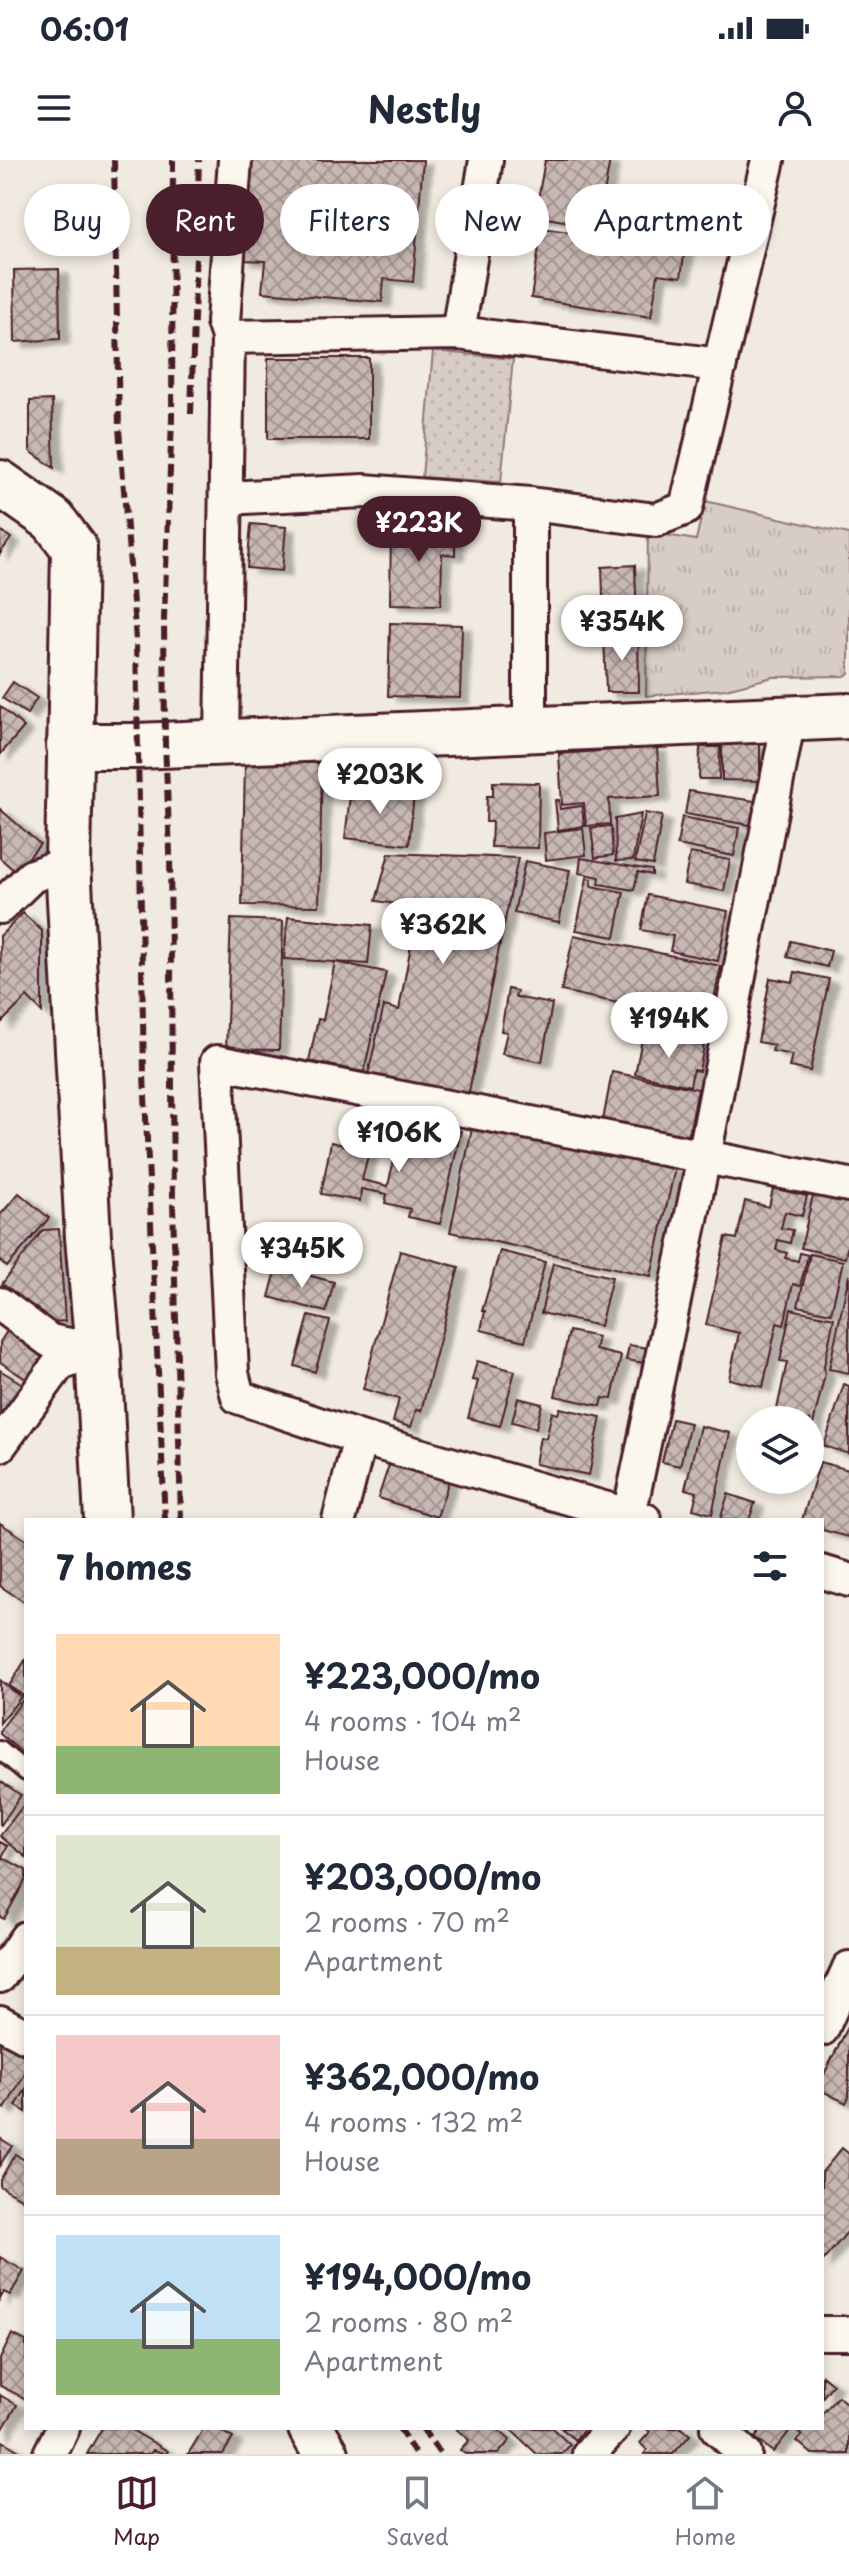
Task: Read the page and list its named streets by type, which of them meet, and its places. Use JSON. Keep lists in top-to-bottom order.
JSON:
{
  "page": {
    "status": "06:01",
    "header": "Nestly",
    "chip": [
      "Buy",
      "Rent",
      "Filters",
      "New",
      "Apartment"
    ],
    "price": [
      "¥223K",
      "¥354K",
      "¥203K",
      "¥362K",
      "¥194K",
      "¥106K",
      "¥345K"
    ],
    "heading": "7 homes",
    "list": [
      {
        "name": "¥223,000/mo",
        "note": "4 rooms · 104 m² · House"
      },
      {
        "name": "¥203,000/mo",
        "note": "2 rooms · 70 m² · Apartment"
      },
      {
        "name": "¥362,000/mo",
        "note": "4 rooms · 132 m² · House"
      },
      {
        "name": "¥194,000/mo",
        "note": "2 rooms · 80 m² · Apartment"
      }
    ],
    "tabs": ["Map", "Saved", "Home"]
  }
}
